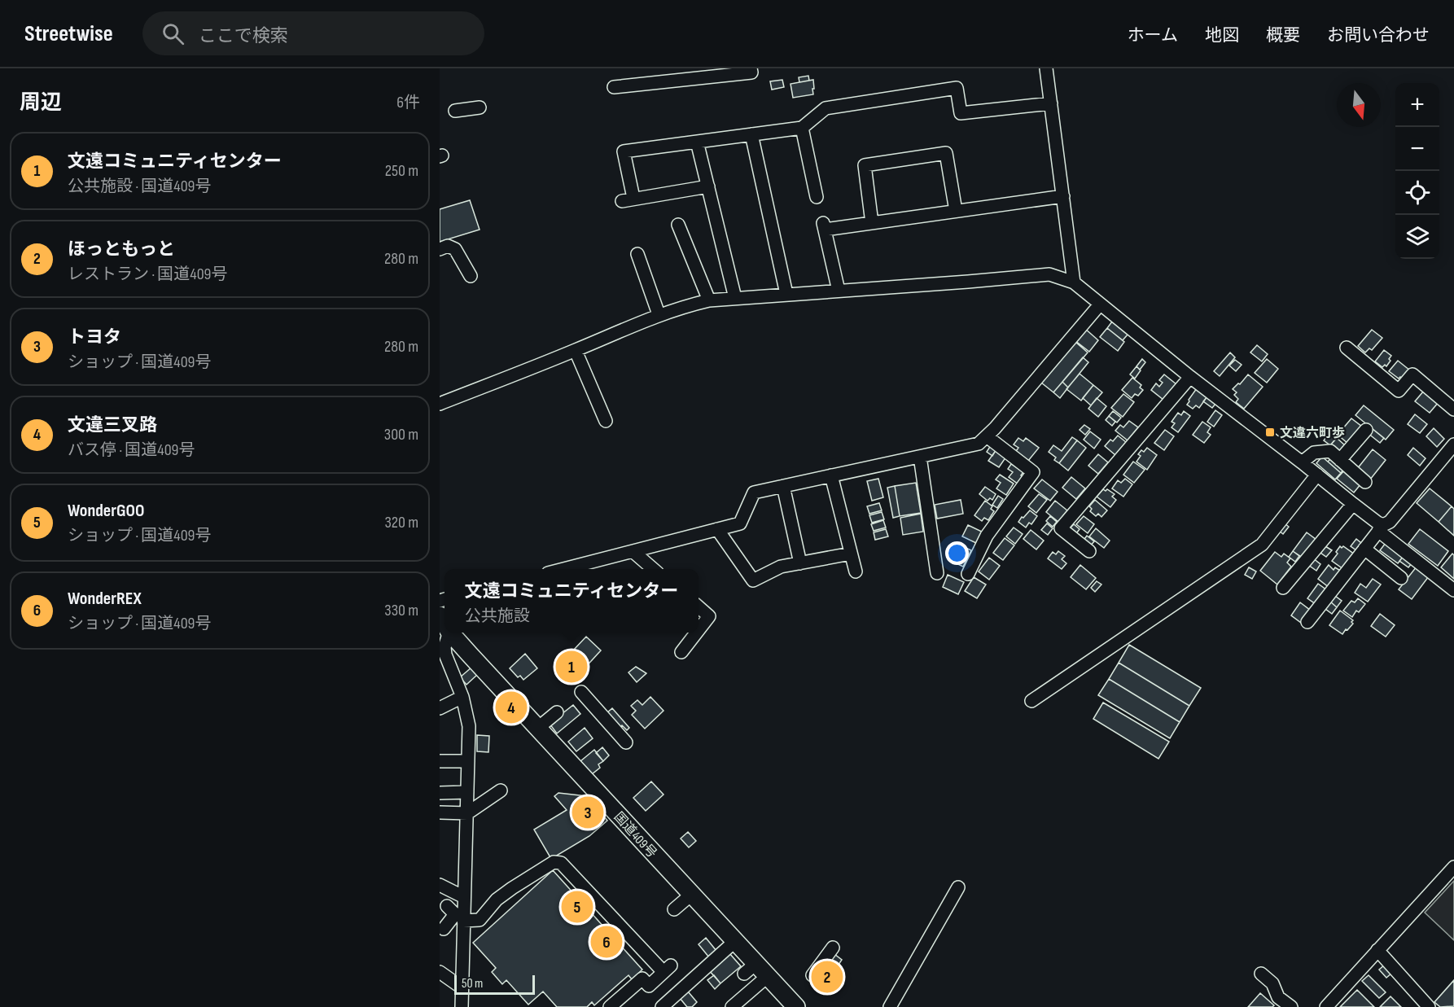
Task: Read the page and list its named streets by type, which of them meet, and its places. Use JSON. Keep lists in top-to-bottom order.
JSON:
{
  "streets": {
    "highway": ["国道409号"]
  },
  "places": {
    "transit": ["文違六町歩"]
  },
  "scale_bar": "50 m",
  "north": "bottom",
  "page": {
    "header": "Streetwise",
    "search": "ここで検索",
    "nav": [
      "ホーム",
      "地図",
      "概要",
      "お問い合わせ"
    ],
    "heading": ["周辺", "6件"],
    "map_buttons": ["+", "−"],
    "list": [
      {
        "mark": "1",
        "name": "文遠コミュニティセンター",
        "note": "公共施設 · 国道409号",
        "value": "250 m"
      },
      {
        "mark": "2",
        "name": "ほっともっと",
        "note": "レストラン · 国道409号",
        "value": "280 m"
      },
      {
        "mark": "3",
        "name": "トヨタ",
        "note": "ショップ · 国道409号",
        "value": "280 m"
      },
      {
        "mark": "4",
        "name": "文違三叉路",
        "note": "バス停 · 国道409号",
        "value": "300 m"
      },
      {
        "mark": "5",
        "name": "WonderGOO",
        "note": "ショップ · 国道409号",
        "value": "320 m"
      },
      {
        "mark": "6",
        "name": "WonderREX",
        "note": "ショップ · 国道409号",
        "value": "330 m"
      }
    ],
    "popup": ["文遠コミュニティセンター", "公共施設"],
    "pins": [
      "1",
      "4",
      "3",
      "5",
      "6",
      "2"
    ],
    "scale": "50 m"
  }
}
